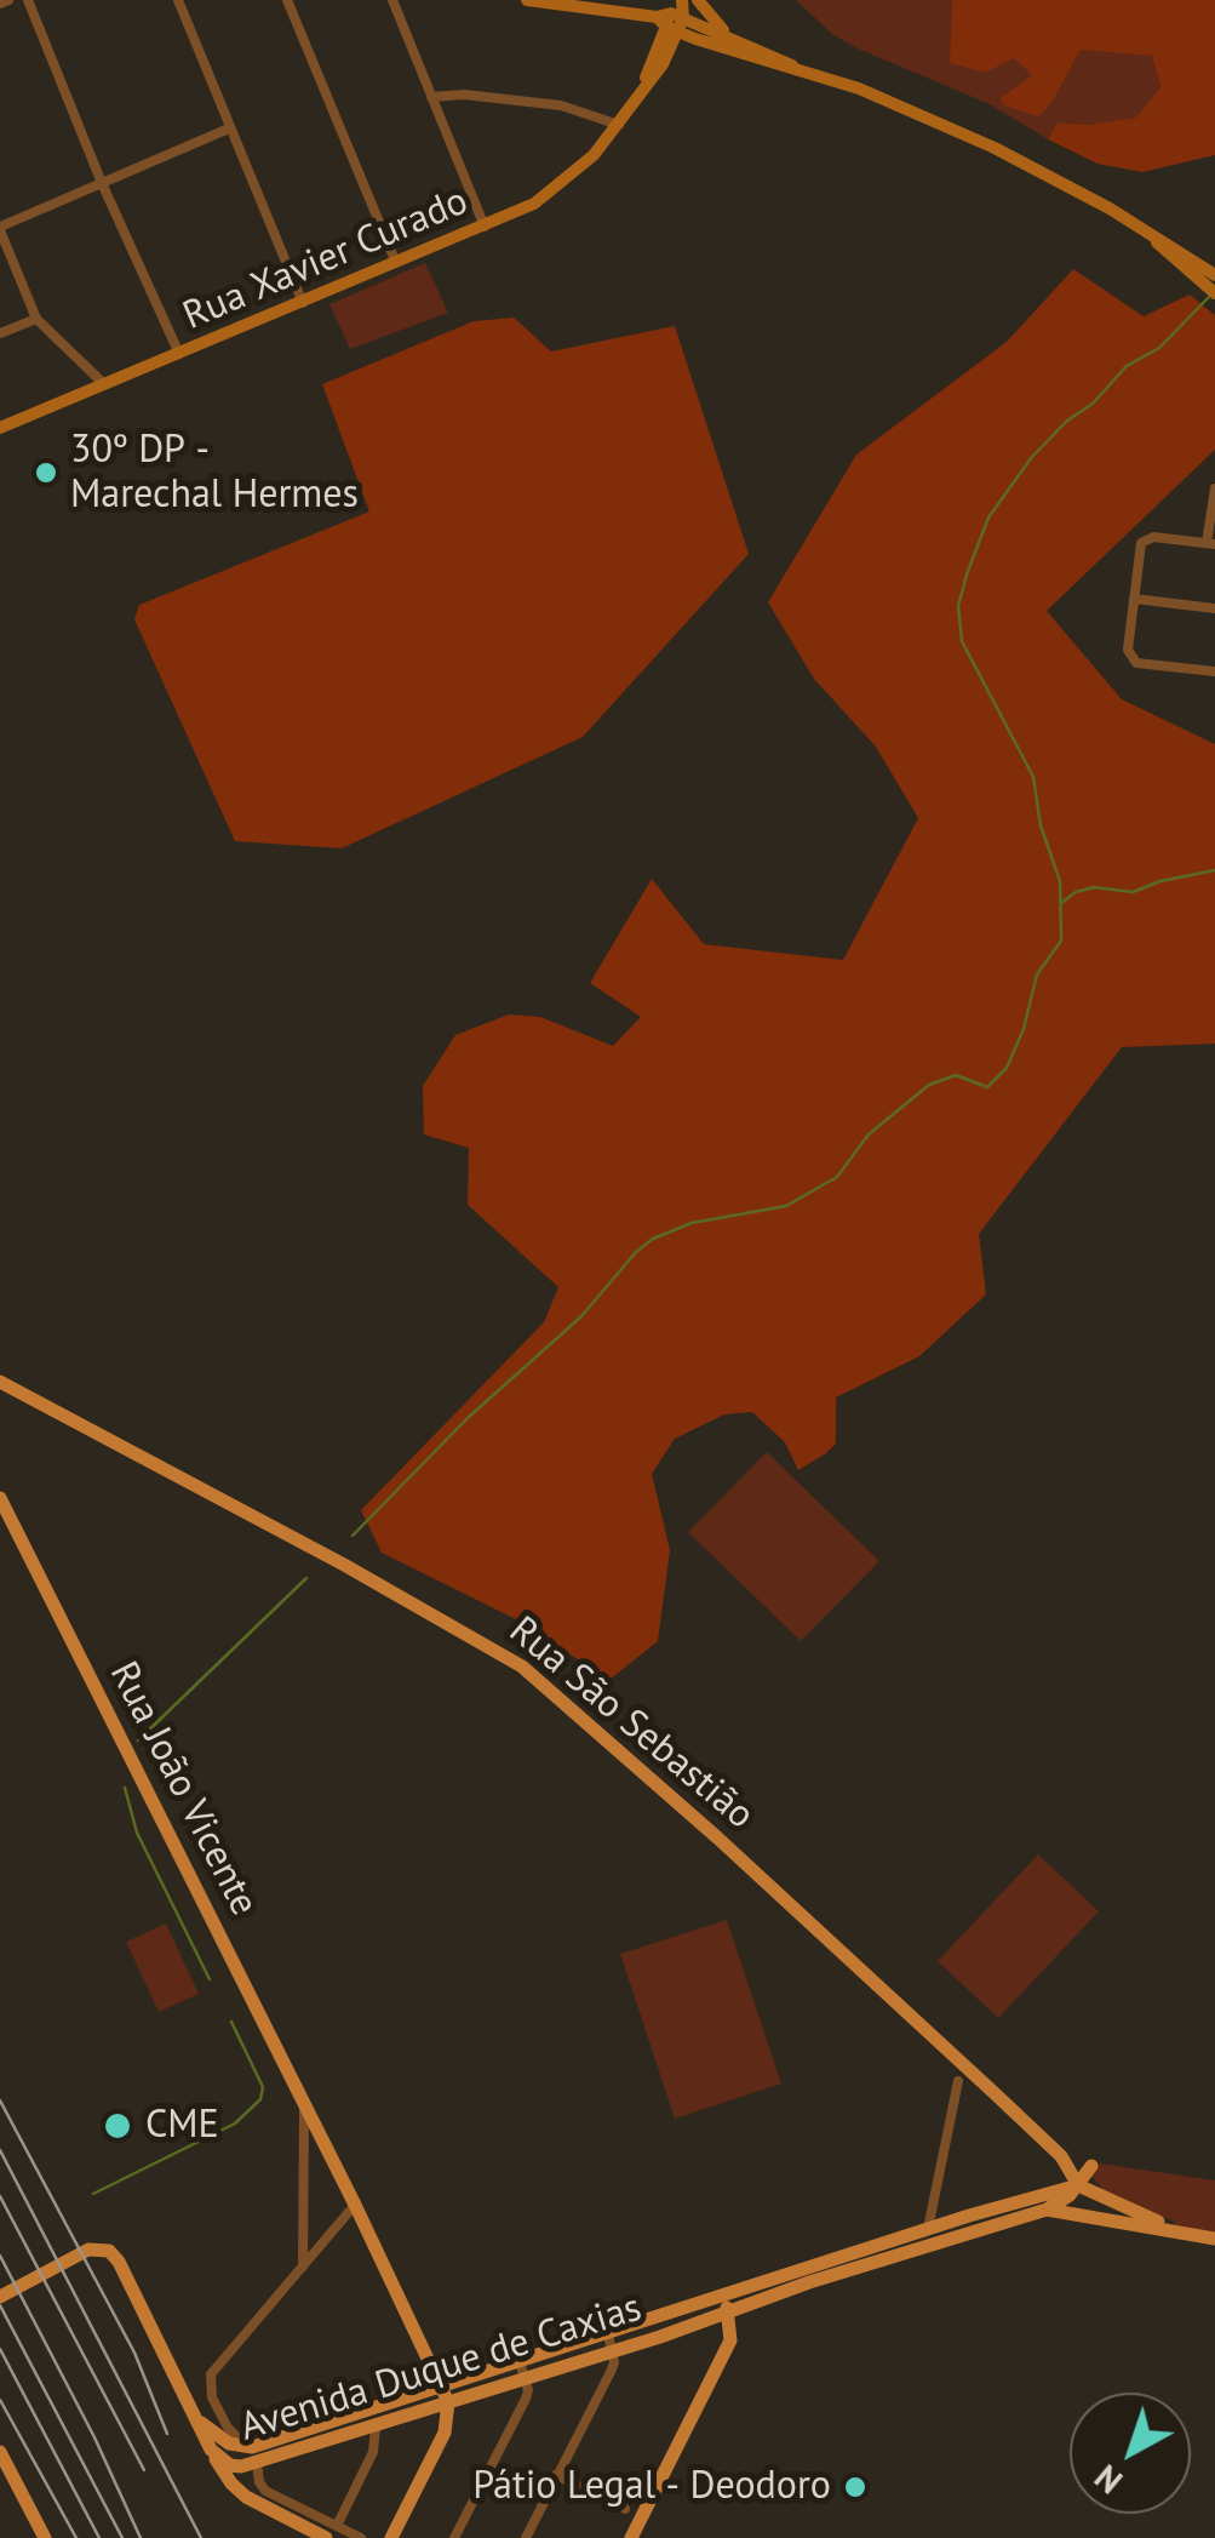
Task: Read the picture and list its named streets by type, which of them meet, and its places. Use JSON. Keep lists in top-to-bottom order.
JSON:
{
  "streets": {
    "main road": [
      "Rua Xavier Curado",
      "Rua São Sebastião",
      "Rua João Vicente",
      "Avenida Duque de Caxias"
    ]
  },
  "crossings": [
    ["Rua São Sebastião", "Avenida Duque de Caxias"],
    ["Rua João Vicente", "Avenida Duque de Caxias"]
  ],
  "places": ["30º DP - Marechal Hermes", "CME", "Pátio Legal - Deodoro"],
  "north": "bottom left"
}
